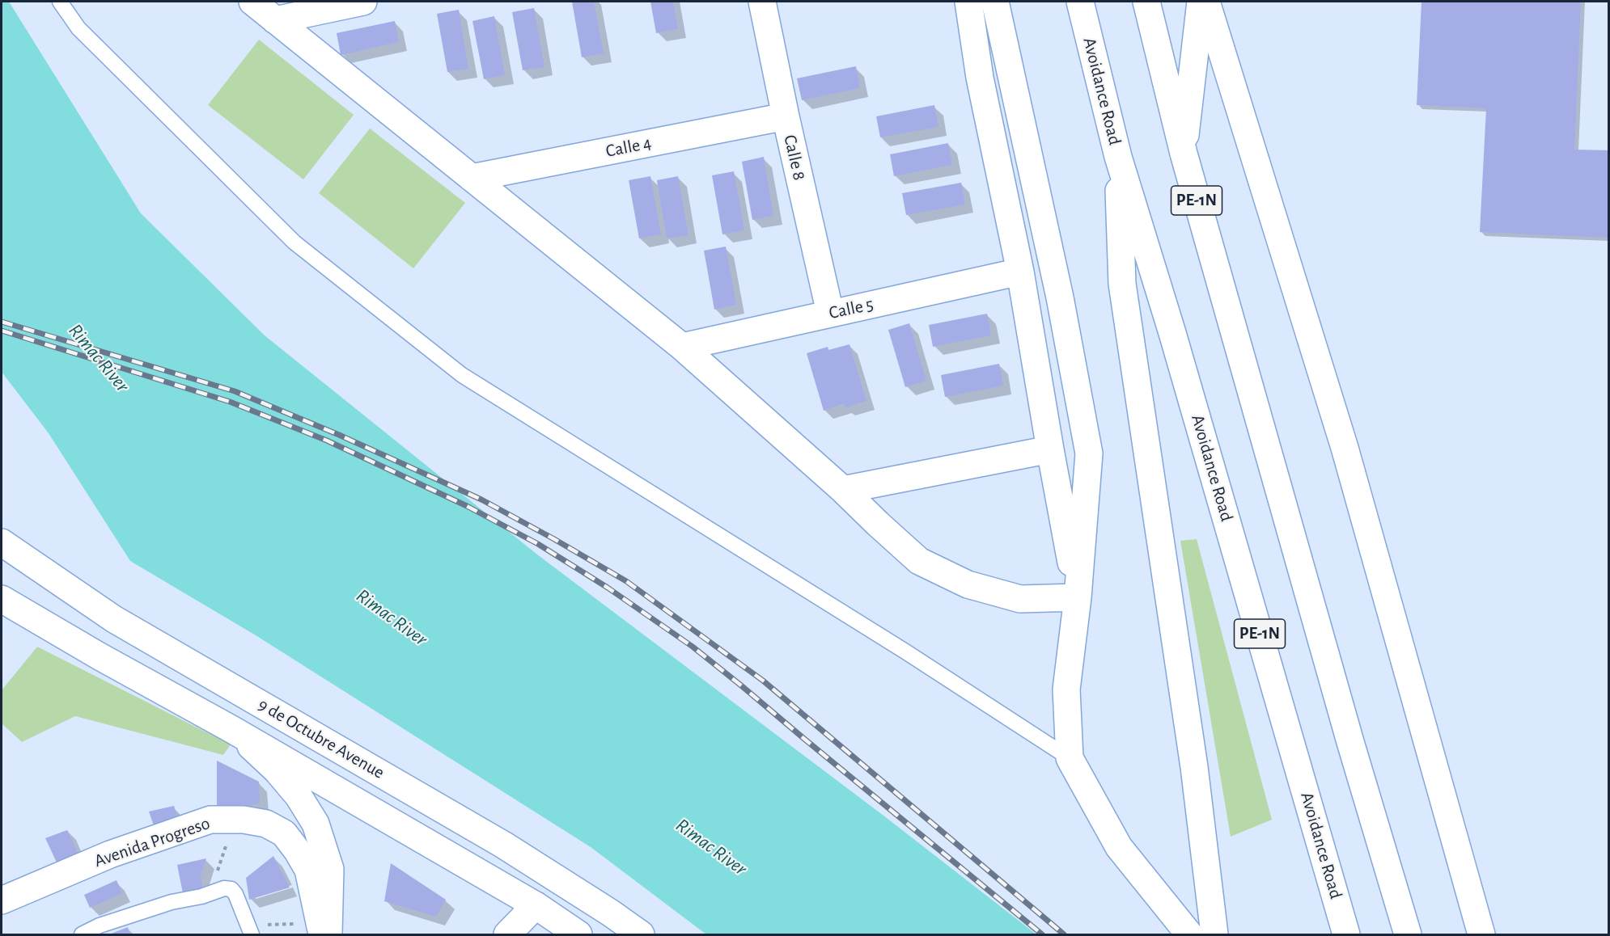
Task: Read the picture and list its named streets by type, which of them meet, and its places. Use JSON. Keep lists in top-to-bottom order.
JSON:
{
  "streets": {
    "main road": [
      "Avoidance Road",
      "Calle 4",
      "Calle 8",
      "PE-1N",
      "Calle 5",
      "9 de Octubre Avenue",
      "Avenida Progreso"
    ]
  },
  "crossings": [
    ["Calle 4", "Calle 8"],
    ["Calle 8", "Calle 5"]
  ],
  "water": ["Rimac River"]
}
